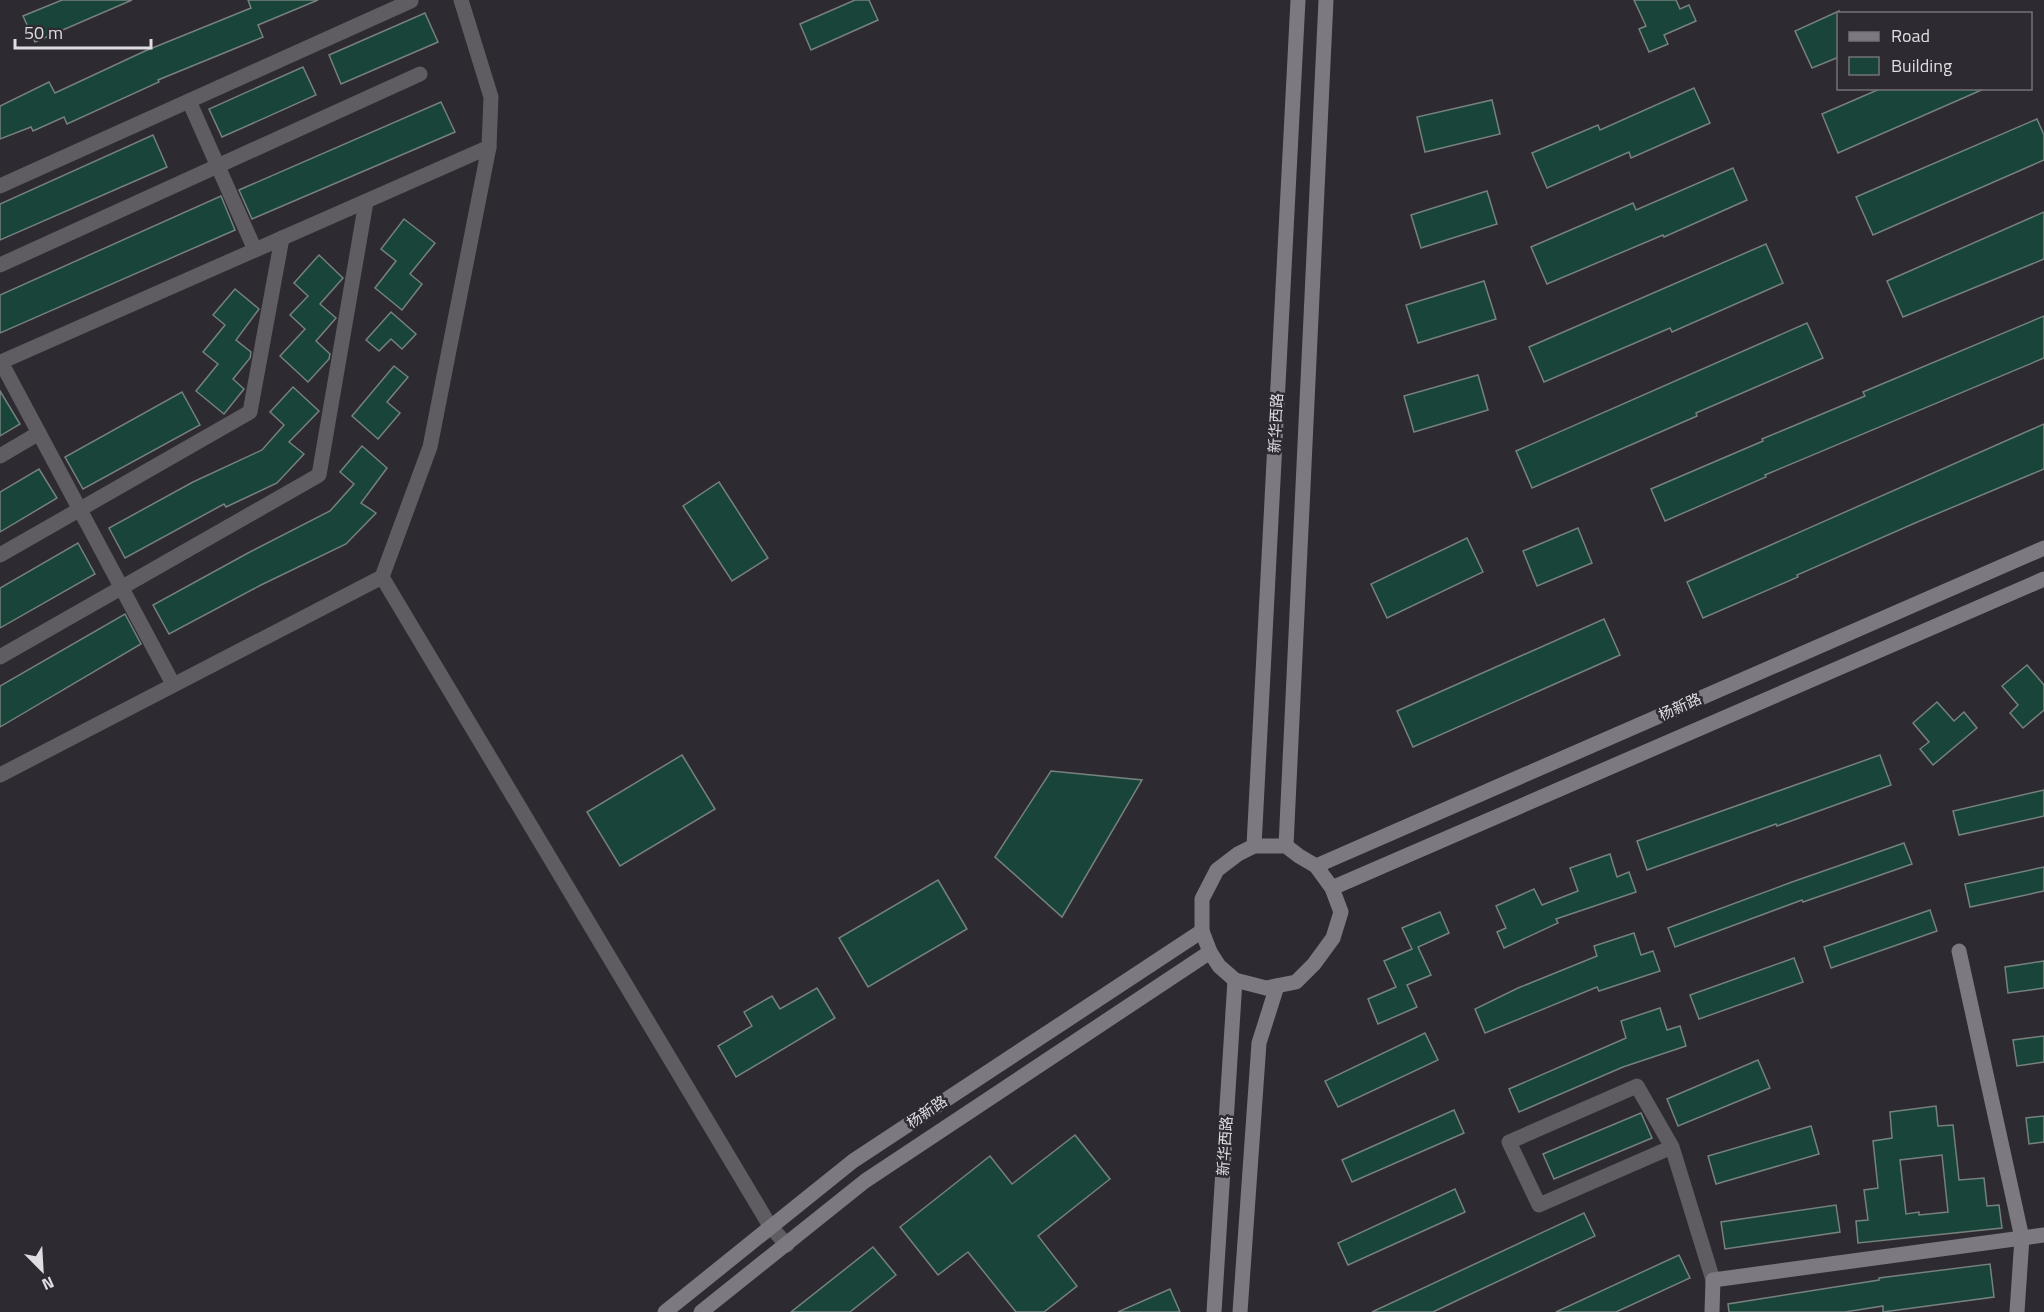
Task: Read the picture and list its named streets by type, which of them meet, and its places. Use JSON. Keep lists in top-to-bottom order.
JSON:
{
  "streets": {
    "street": ["新华西路", "杨新路"]
  },
  "crossings": [
    ["新华西路", "杨新路"]
  ],
  "legend": ["Road", "Building"],
  "scale_bar": "50 m",
  "north": "bottom right"
}
